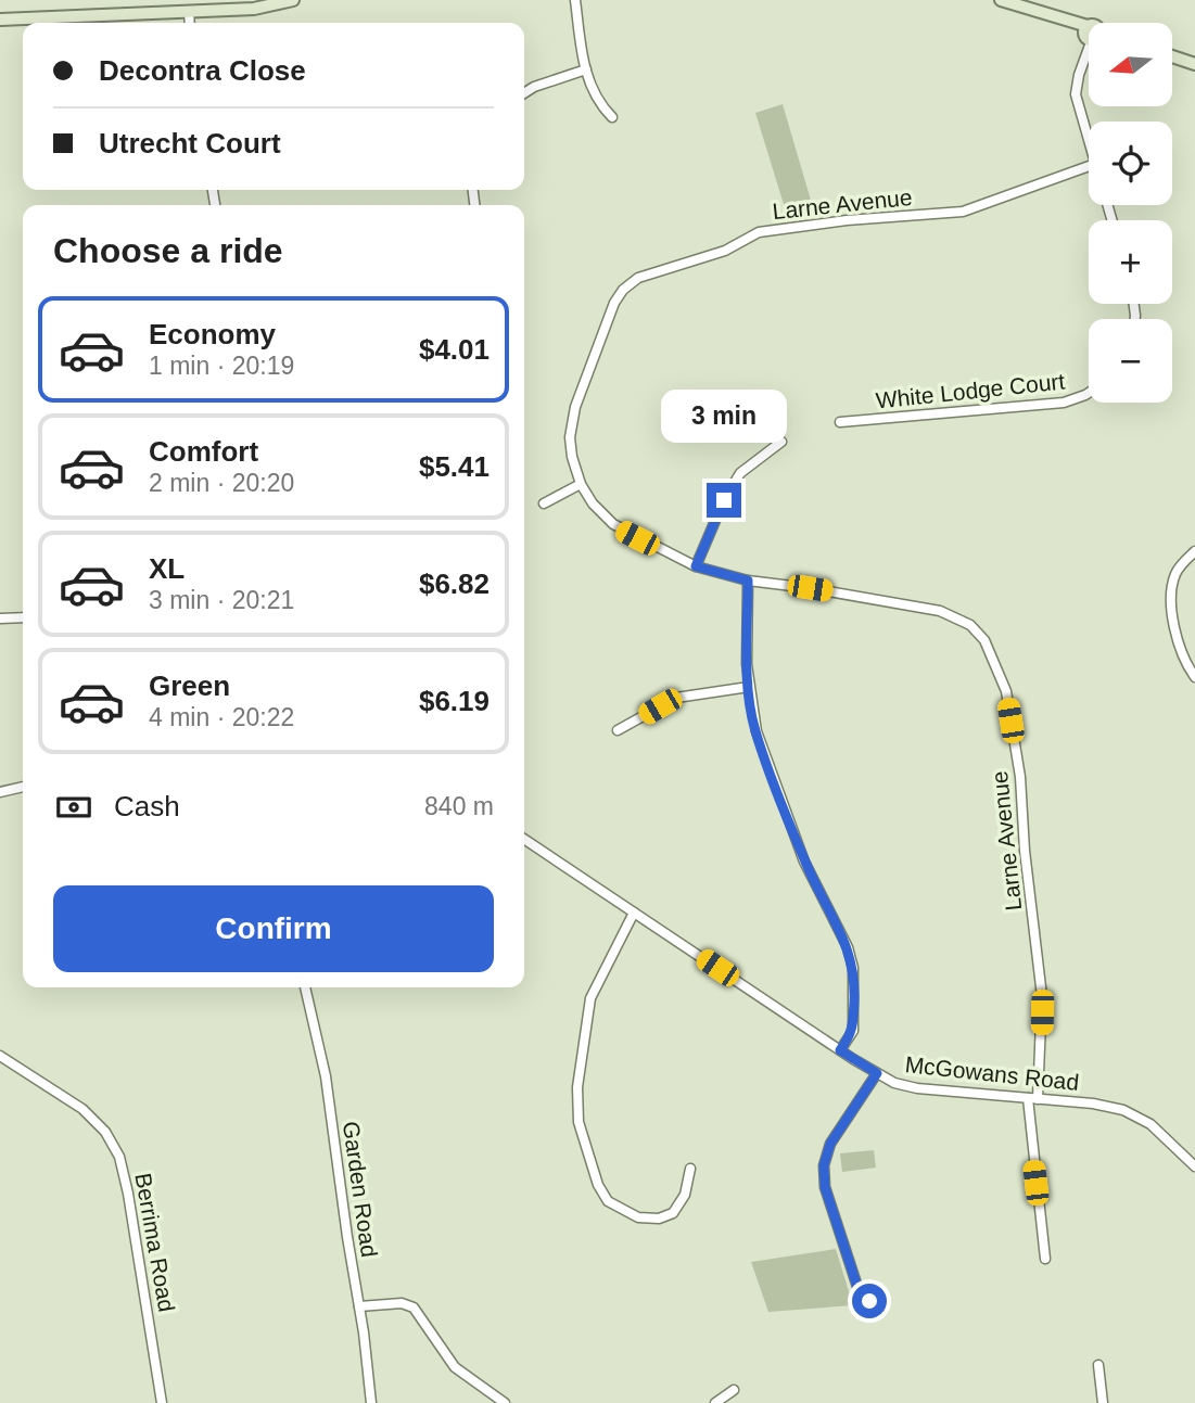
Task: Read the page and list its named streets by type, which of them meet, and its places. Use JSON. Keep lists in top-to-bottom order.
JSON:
{
  "streets": {
    "street": [
      "Larne Avenue",
      "White Lodge Court",
      "McGowans Road",
      "Garden Road",
      "Berrima Road"
    ]
  },
  "crossings": [
    ["Larne Avenue", "McGowans Road"]
  ],
  "north": "left",
  "page": {
    "map_buttons": ["+", "−"],
    "banner": ["Decontra Close", "Utrecht Court"],
    "heading": "Choose a ride",
    "list": [
      {
        "name": "Economy",
        "note": "1 min · 20:19",
        "value": "$4.01"
      },
      {
        "name": "Comfort",
        "note": "2 min · 20:20",
        "value": "$5.41"
      },
      {
        "name": "XL",
        "note": "3 min · 20:21",
        "value": "$6.82"
      },
      {
        "name": "Green",
        "note": "4 min · 20:22",
        "value": "$6.19"
      }
    ],
    "bubble": "3 min",
    "pay": ["Cash", "840 m"],
    "buttons": "Confirm"
  }
}
